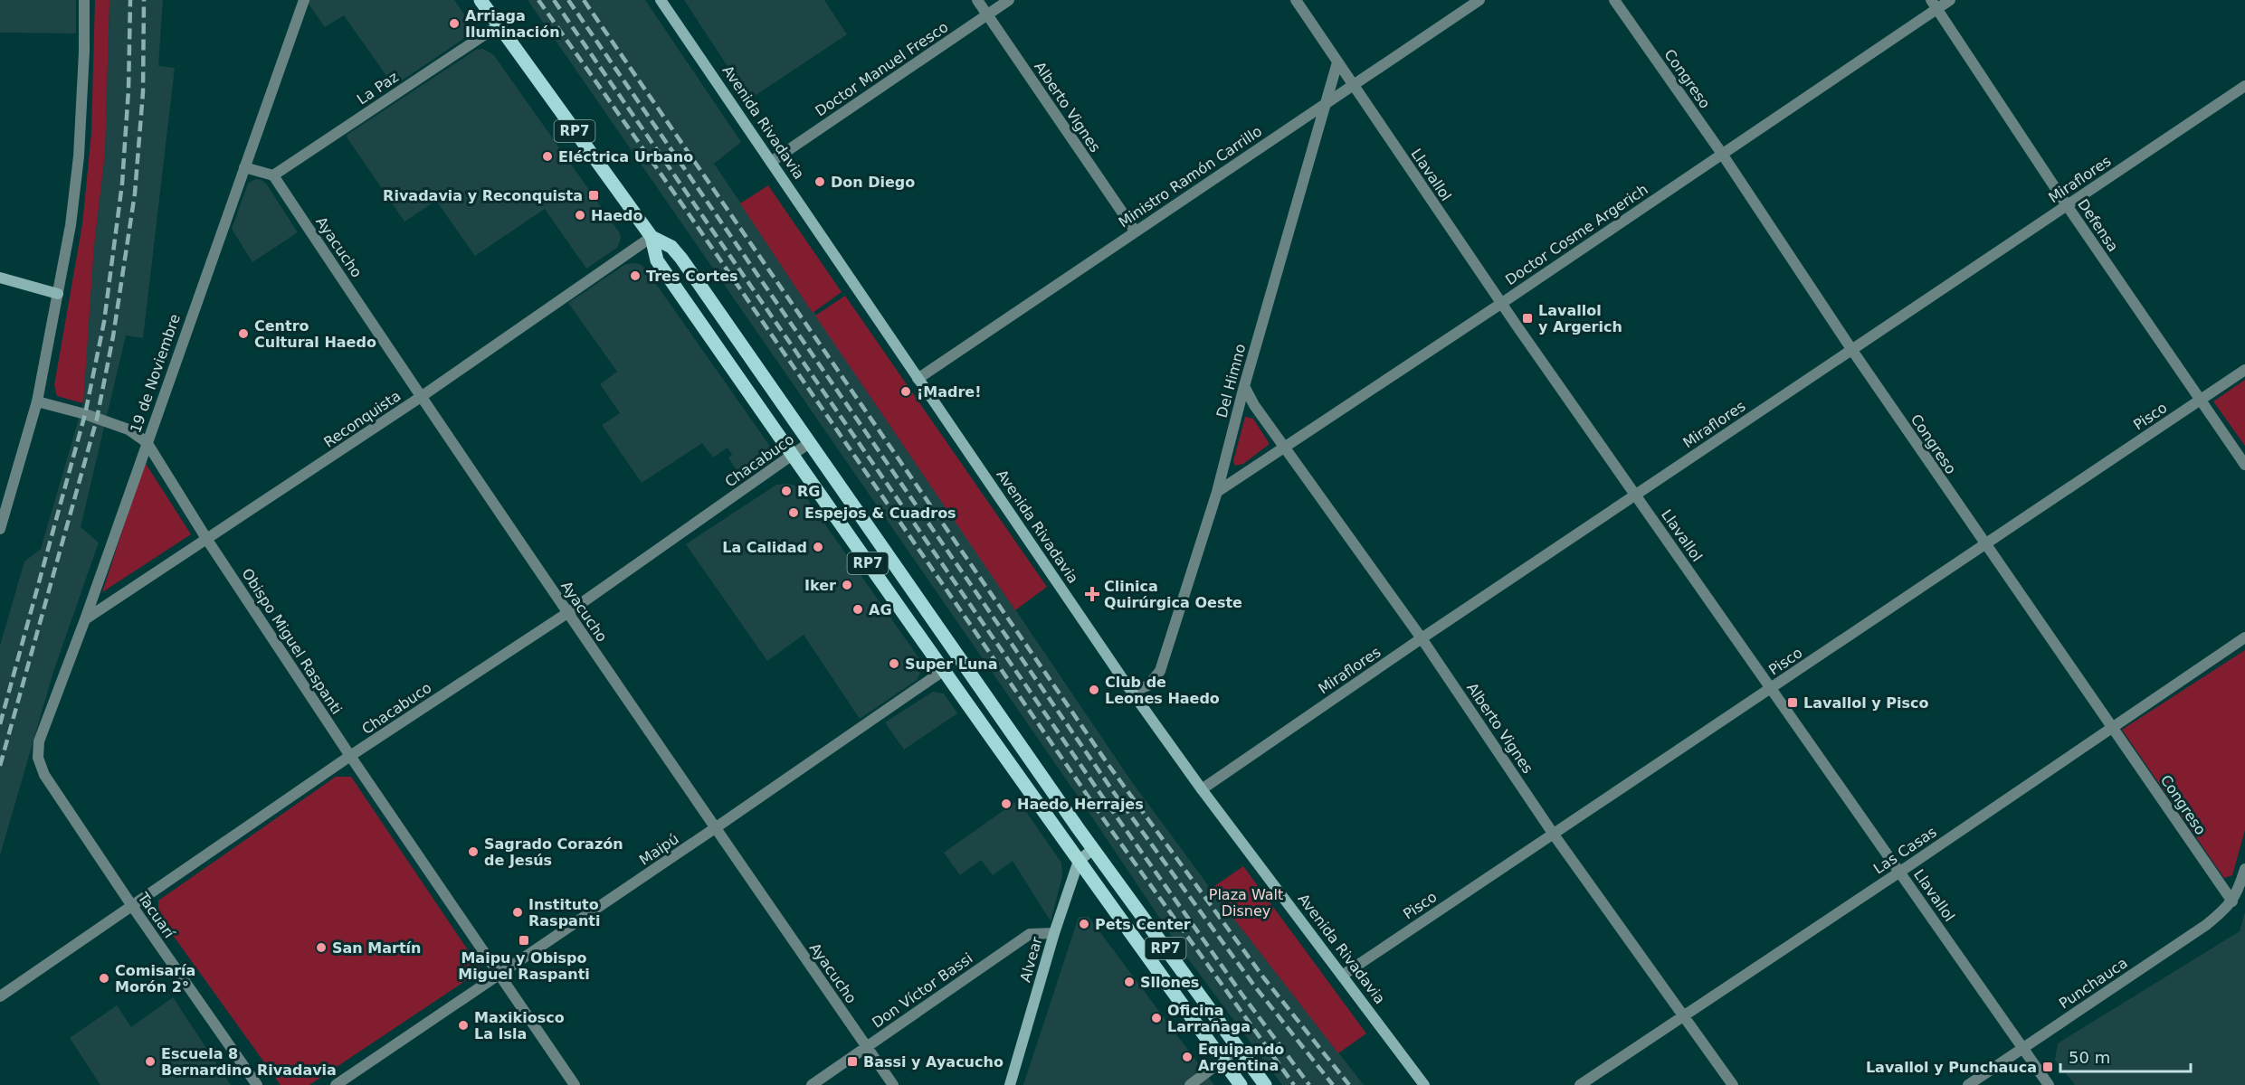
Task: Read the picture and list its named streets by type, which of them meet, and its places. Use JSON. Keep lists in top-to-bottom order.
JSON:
{
  "streets": {
    "main road": ["RP7"],
    "street": [
      "Doctor Manuel Fresco",
      "Congreso",
      "La Paz",
      "Alberto Vignes",
      "Avenida Rivadavia",
      "Llavallol",
      "Ministro Ramón Carrillo",
      "Miraflores",
      "Defensa",
      "Doctor Cosme Argerich",
      "Ayacucho",
      "19 de Noviembre",
      "Del Himno",
      "Pisco",
      "Reconquista",
      "Chacabuco",
      "Obispo Miguel Raspanti",
      "Maipú",
      "Las Casas",
      "Tacuarí",
      "Alvear",
      "Punchauca",
      "Don Víctor Bassi"
    ]
  },
  "crossings": [
    ["Doctor Manuel Fresco", "Alberto Vignes"],
    ["Doctor Manuel Fresco", "Avenida Rivadavia"],
    ["Congreso", "Miraflores"],
    ["Congreso", "Doctor Cosme Argerich"],
    ["Congreso", "Pisco"],
    ["Congreso", "Las Casas"],
    ["Congreso", "Punchauca"],
    ["La Paz", "RP7"],
    ["La Paz", "Ayacucho"],
    ["Alberto Vignes", "Ministro Ramón Carrillo"],
    ["Alberto Vignes", "Miraflores"],
    ["Alberto Vignes", "Doctor Cosme Argerich"],
    ["Alberto Vignes", "Del Himno"],
    ["Alberto Vignes", "Pisco"],
    ["Alberto Vignes", "Las Casas"],
    ["Avenida Rivadavia", "Ministro Ramón Carrillo"],
    ["Avenida Rivadavia", "Miraflores"],
    ["Avenida Rivadavia", "Del Himno"],
    ["Avenida Rivadavia", "Pisco"],
    ["RP7", "Reconquista"],
    ["RP7", "Chacabuco"],
    ["RP7", "Maipú"],
    ["RP7", "Alvear"],
    ["Llavallol", "Ministro Ramón Carrillo"],
    ["Llavallol", "Miraflores"],
    ["Llavallol", "Doctor Cosme Argerich"],
    ["Llavallol", "Del Himno"],
    ["Llavallol", "Pisco"],
    ["Llavallol", "Las Casas"],
    ["Llavallol", "Punchauca"],
    ["Ministro Ramón Carrillo", "Del Himno"],
    ["Miraflores", "Defensa"],
    ["Defensa", "Doctor Cosme Argerich"],
    ["Defensa", "Pisco"],
    ["Doctor Cosme Argerich", "Del Himno"],
    ["Ayacucho", "Reconquista"],
    ["Ayacucho", "Chacabuco"],
    ["Ayacucho", "Maipú"],
    ["Ayacucho", "Don Víctor Bassi"],
    ["19 de Noviembre", "Reconquista"],
    ["19 de Noviembre", "Obispo Miguel Raspanti"],
    ["19 de Noviembre", "Tacuarí"],
    ["Reconquista", "Obispo Miguel Raspanti"],
    ["Chacabuco", "Obispo Miguel Raspanti"],
    ["Chacabuco", "Tacuarí"],
    ["Obispo Miguel Raspanti", "Maipú"],
    ["Alvear", "Don Víctor Bassi"]
  ],
  "parks": ["Plaza Walt Disney"],
  "places": {
    "other": [
      "Arriaga Iluminación",
      "Eléctrica Urbano",
      "Don Diego",
      "Haedo",
      "Tres Cortes",
      "Centro Cultural Haedo",
      "¡Madre!",
      "RG",
      "Espejos & Cuadros",
      "La Calidad",
      "Iker",
      "AG",
      "Super Luna",
      "Club de Leones Haedo",
      "Haedo Herrajes",
      "Sagrado Corazón de Jesús",
      "Instituto Raspanti",
      "Pets Center",
      "San Martín",
      "Comisaría Morón 2°",
      "Sllones",
      "Oficina Larrañaga",
      "Maxikiosco La Isla",
      "Equipando Argentina",
      "Escuela 8 Bernardino Rivadavia"
    ],
    "transit": [
      "Rivadavia y Reconquista",
      "Lavallol y Argerich",
      "Lavallol y Pisco",
      "Maipu y Obispo Miguel Raspanti",
      "Bassi y Ayacucho",
      "Lavallol y Punchauca"
    ],
    "health": ["Clinica Quirúrgica Oeste"]
  },
  "scale_bar": "50 m"
}
